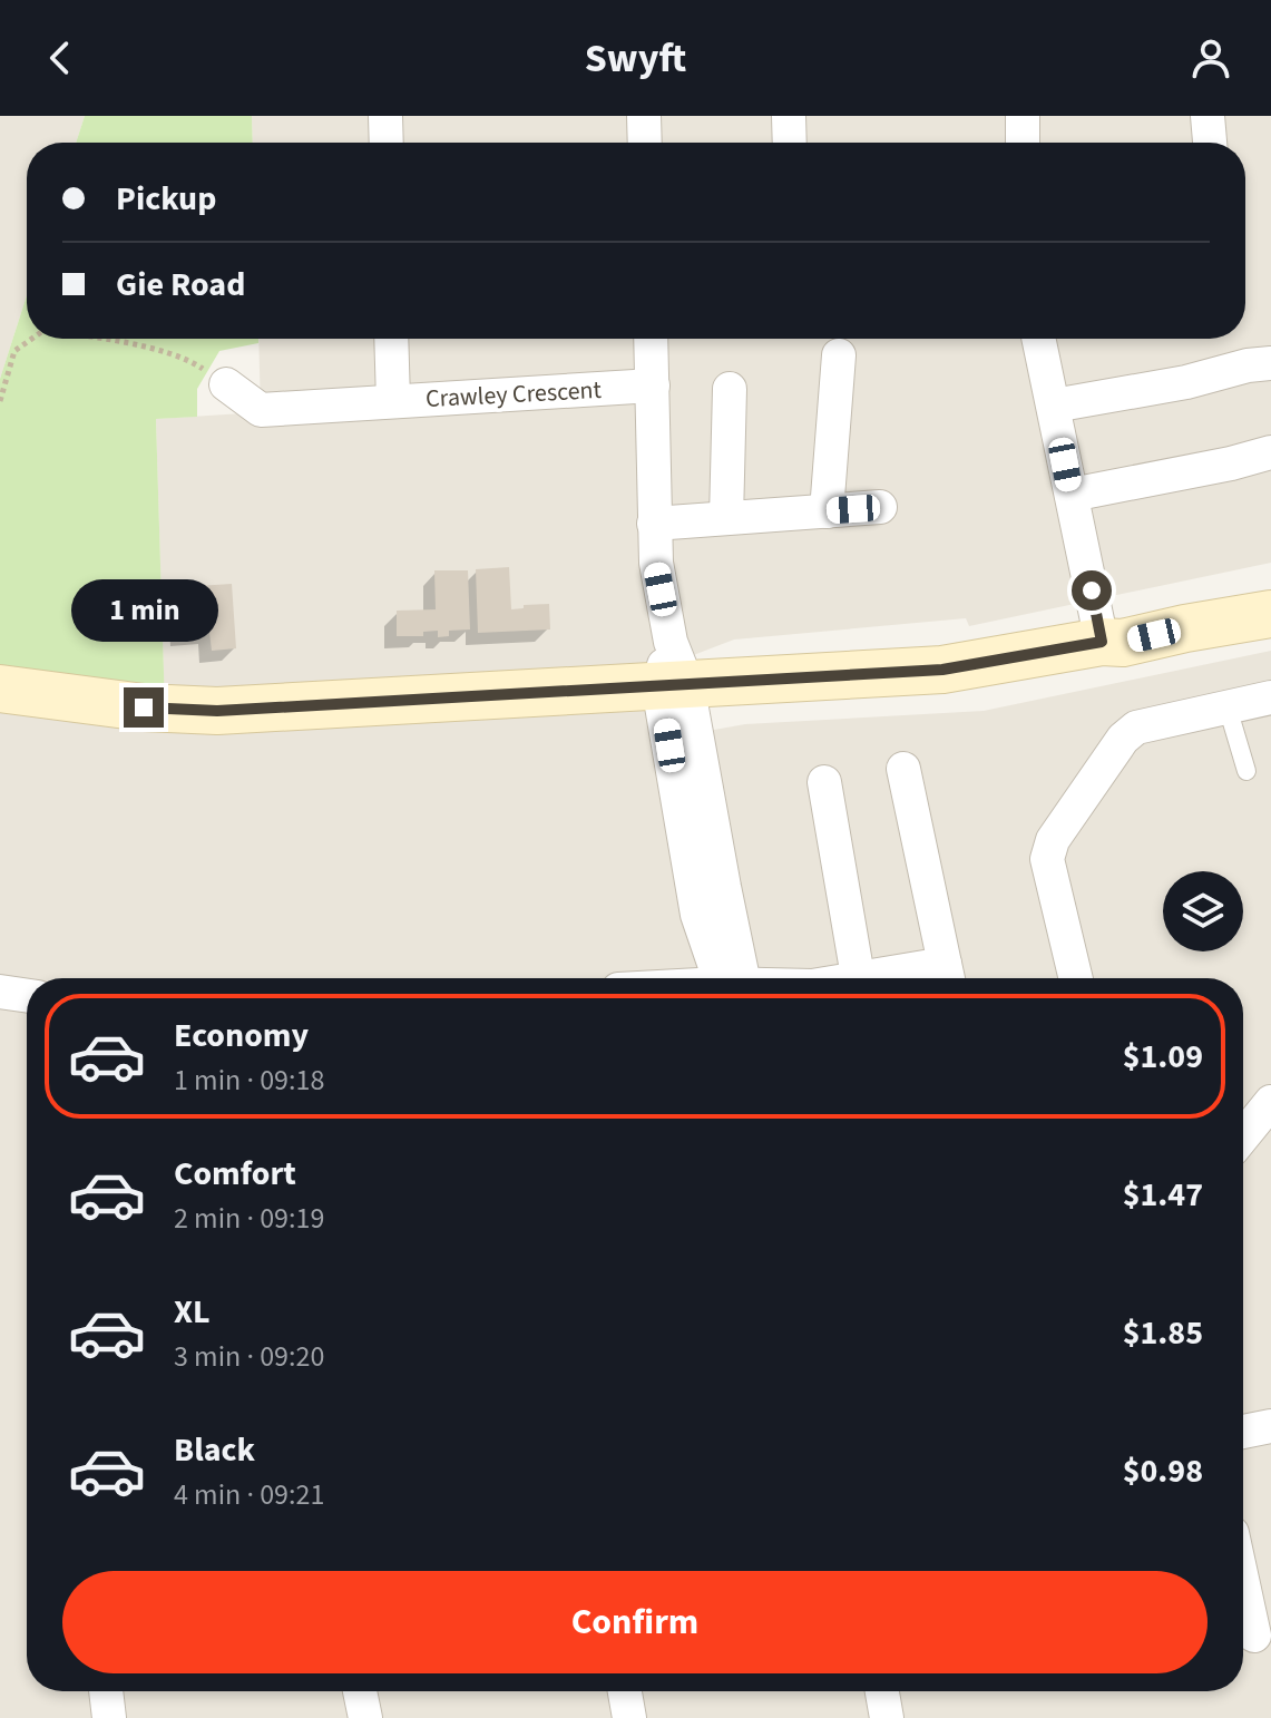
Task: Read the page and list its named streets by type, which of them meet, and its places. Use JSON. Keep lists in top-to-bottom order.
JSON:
{
  "streets": {
    "street": ["Crawley Crescent"]
  },
  "page": {
    "header": "Swyft",
    "banner": ["Pickup", "Gie Road"],
    "bubble": "1 min",
    "list": [
      {
        "name": "Economy",
        "note": "1 min · 09:18",
        "value": "$1.09"
      },
      {
        "name": "Comfort",
        "note": "2 min · 09:19",
        "value": "$1.47"
      },
      {
        "name": "XL",
        "note": "3 min · 09:20",
        "value": "$1.85"
      },
      {
        "name": "Black",
        "note": "4 min · 09:21",
        "value": "$0.98"
      }
    ],
    "buttons": "Confirm"
  }
}
